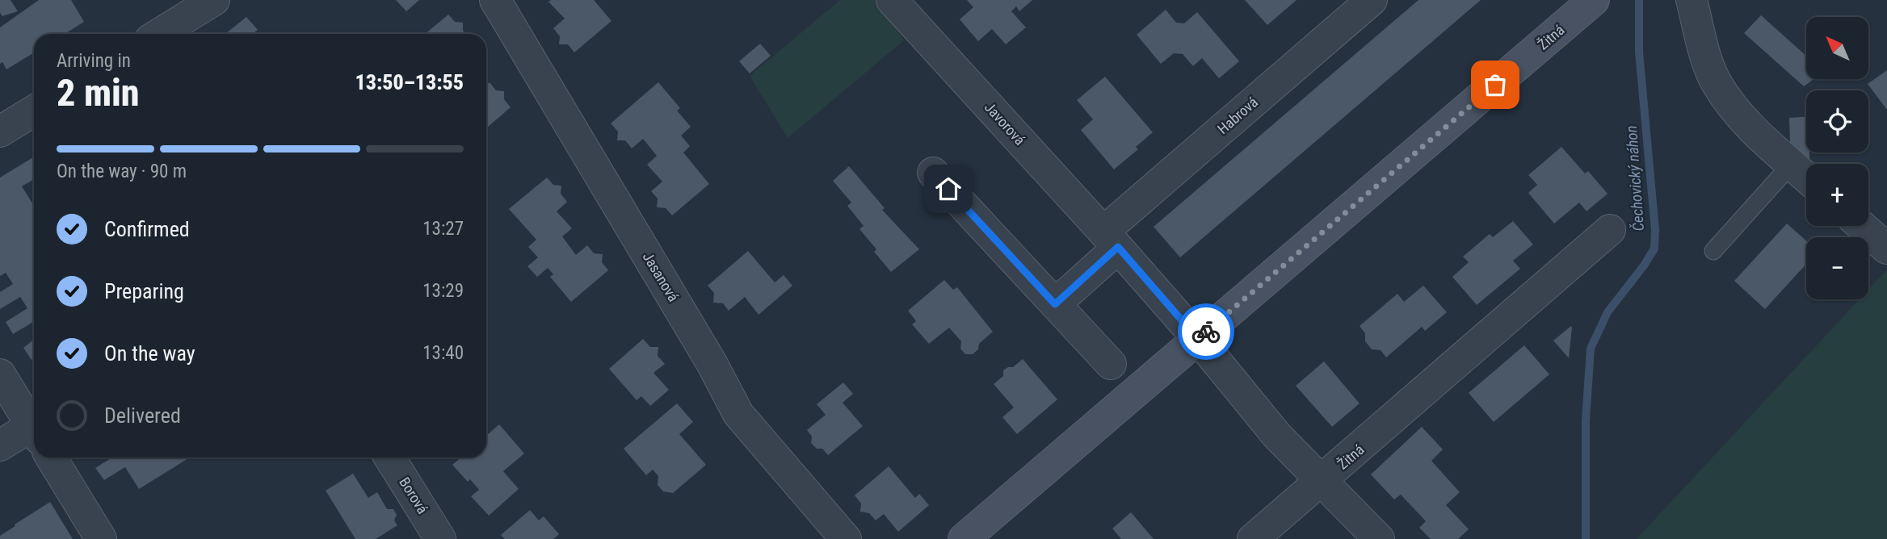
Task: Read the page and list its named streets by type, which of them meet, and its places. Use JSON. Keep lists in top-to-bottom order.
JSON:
{
  "streets": {
    "street": [
      "Žitná",
      "Habrová",
      "Javorová",
      "Jasanová",
      "Borová"
    ]
  },
  "crossings": [
    ["Žitná", "Javorová"],
    ["Habrová", "Javorová"]
  ],
  "water": ["Čechovický náhon"],
  "north": "top left",
  "page": {
    "map_buttons": ["+", "−"],
    "heading": ["2 min", "Arriving in", "13:50–13:55"],
    "bar": "On the way · 90 m",
    "list": [
      ["Confirmed", "13:27"],
      ["Preparing", "13:29"],
      ["On the way", "13:40"],
      "Delivered"
    ]
  }
}
